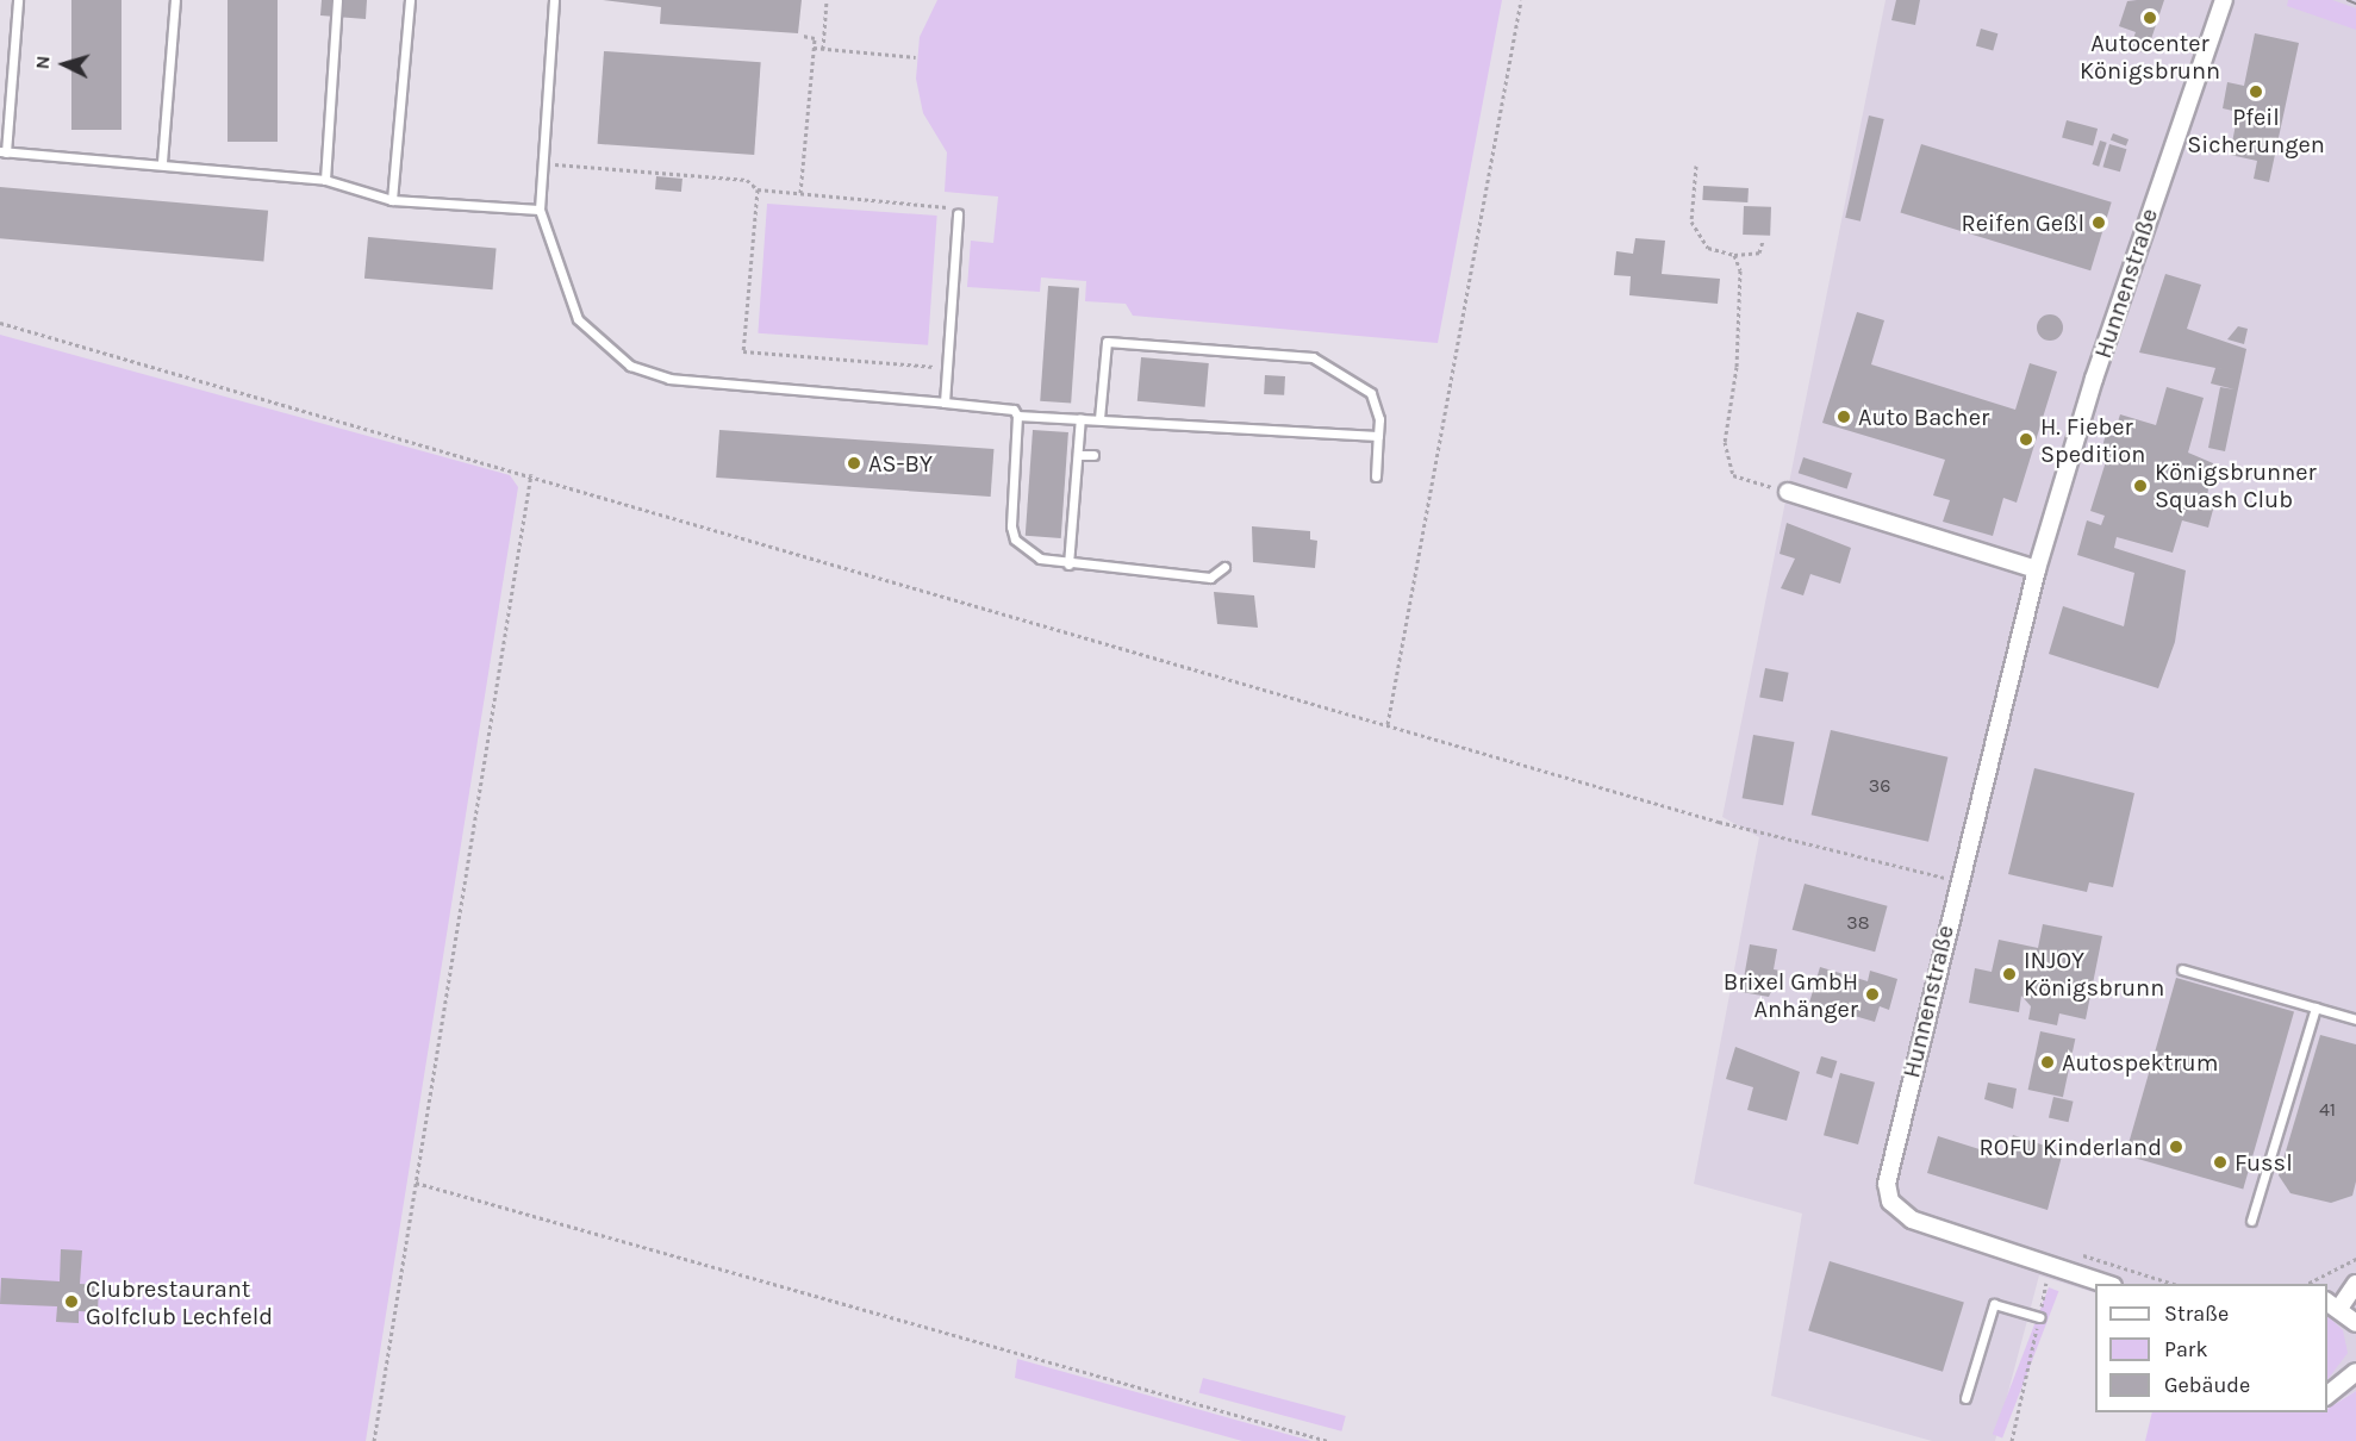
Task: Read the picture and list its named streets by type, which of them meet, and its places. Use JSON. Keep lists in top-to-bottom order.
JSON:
{
  "streets": {
    "street": ["Hunnenstraße"]
  },
  "places": [
    "Autocenter Königsbrunn",
    "Pfeil Sicherungen",
    "Reifen Geßl",
    "Auto Bacher",
    "H. Fieber Spedition",
    "AS-BY",
    "Königsbrunner Squash Club",
    "INJOY Königsbrunn",
    "Brixel GmbH Anhänger",
    "Autospektrum",
    "ROFU Kinderland",
    "Fussl",
    "Clubrestaurant Golfclub Lechfeld"
  ],
  "house_numbers": ["36", "38", "41"],
  "legend": ["Straße", "Park", "Gebäude"],
  "north": "left"
}
